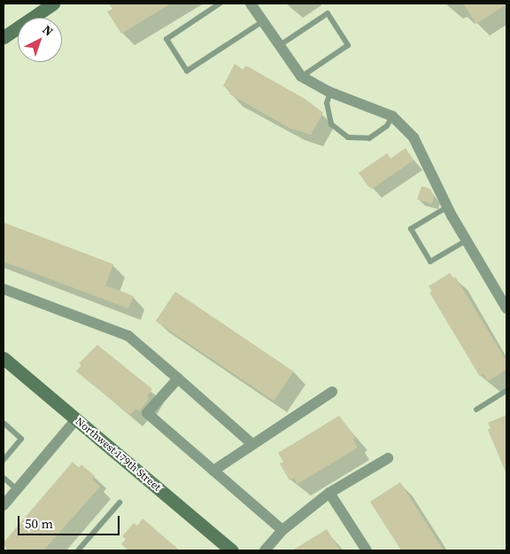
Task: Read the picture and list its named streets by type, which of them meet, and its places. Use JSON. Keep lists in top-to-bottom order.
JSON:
{
  "streets": {
    "street": ["Northwest 179th Street"]
  },
  "scale_bar": "50 m",
  "north": "top right"
}
